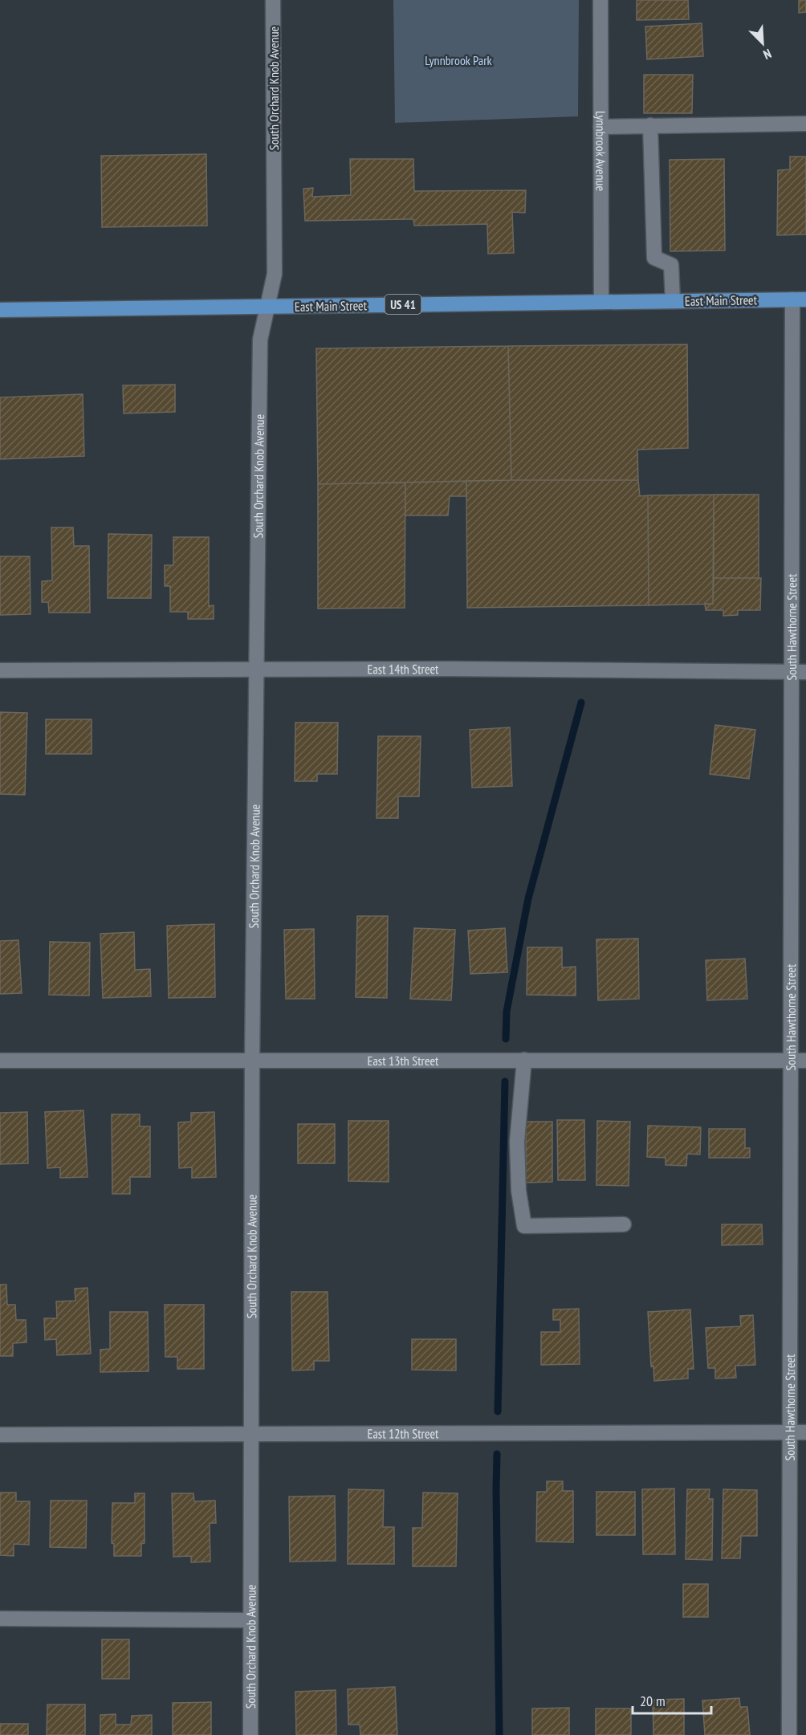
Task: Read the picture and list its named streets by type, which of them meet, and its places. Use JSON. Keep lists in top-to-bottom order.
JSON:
{
  "streets": {
    "main road": ["East Main Street", "US 41"],
    "street": [
      "South Orchard Knob Avenue",
      "Lynnbrook Avenue",
      "South Hawthorne Street",
      "East 14th Street",
      "East 13th Street",
      "East 12th Street"
    ]
  },
  "crossings": [
    ["South Orchard Knob Avenue", "East Main Street"],
    ["South Orchard Knob Avenue", "East 14th Street"],
    ["South Orchard Knob Avenue", "East 13th Street"],
    ["South Orchard Knob Avenue", "East 12th Street"],
    ["Lynnbrook Avenue", "East Main Street"],
    ["East Main Street", "South Hawthorne Street"],
    ["South Hawthorne Street", "East 14th Street"],
    ["South Hawthorne Street", "East 13th Street"],
    ["South Hawthorne Street", "East 12th Street"]
  ],
  "parks": ["Lynnbrook Park"],
  "scale_bar": "20 m",
  "north": "bottom right"
}
